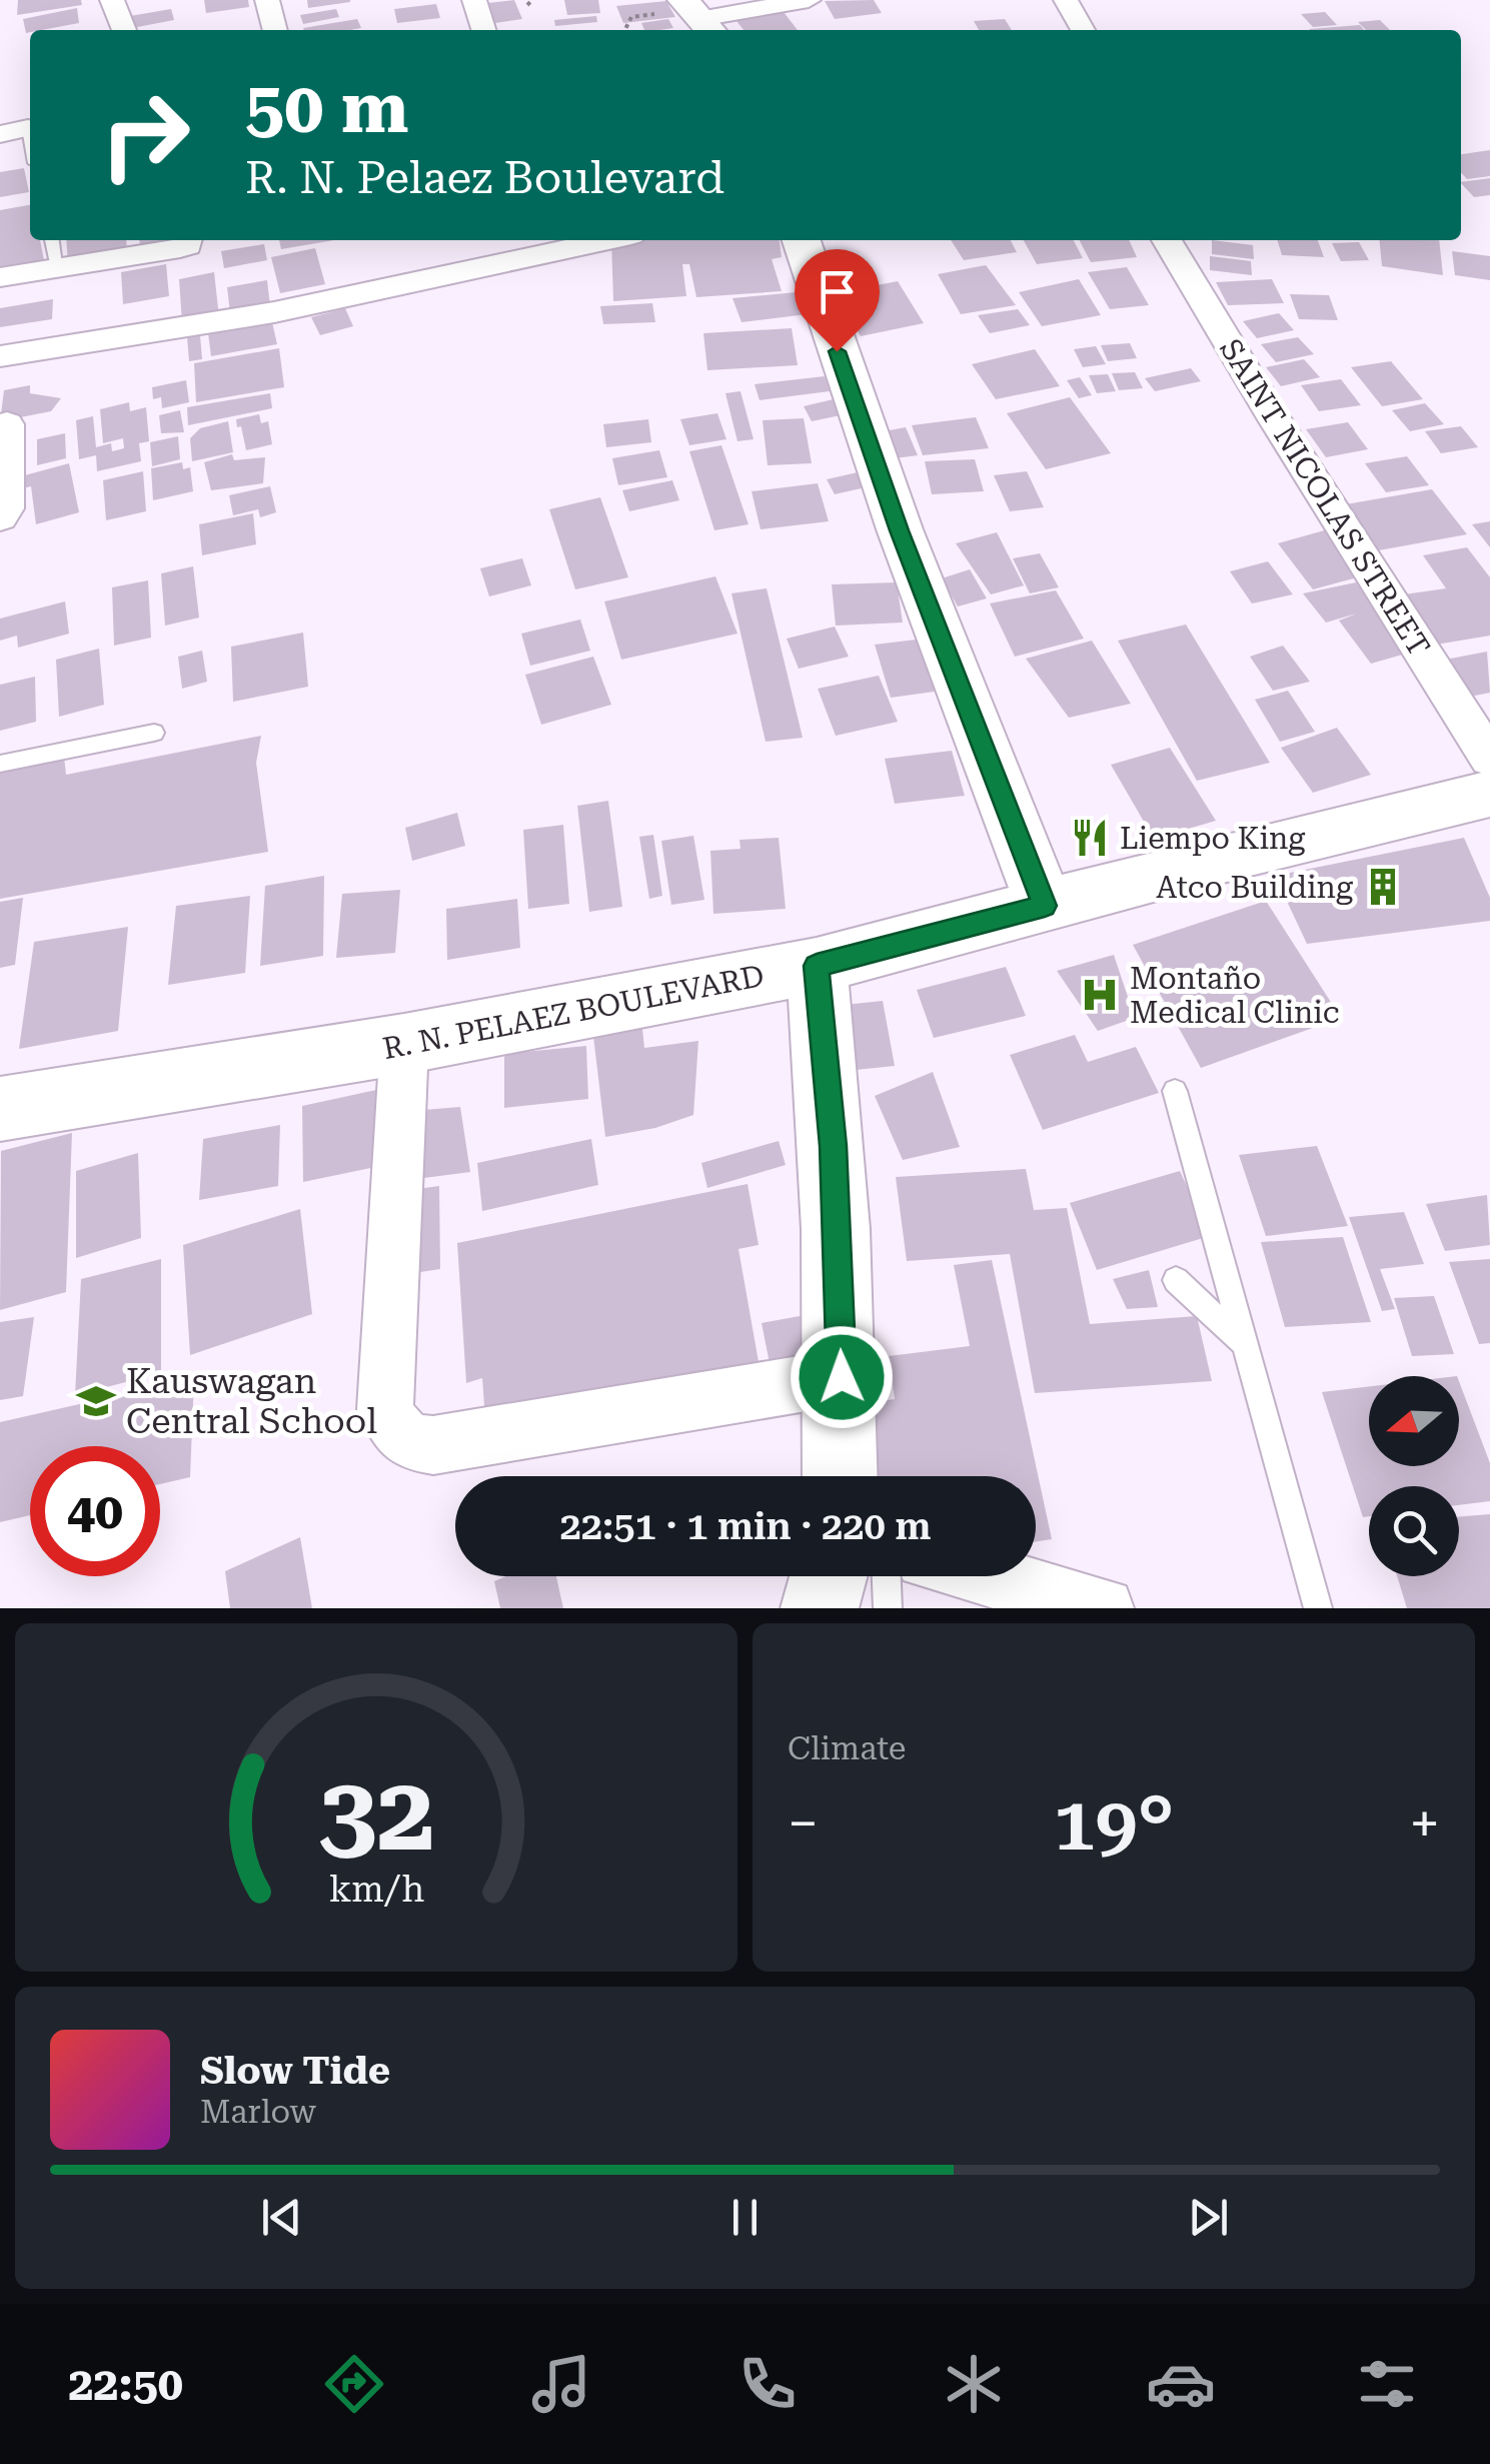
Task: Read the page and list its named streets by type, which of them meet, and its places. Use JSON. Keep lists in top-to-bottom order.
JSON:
{
  "streets": {
    "street": ["SAINT NICOLAS STREET", "R. N. PELAEZ BOULEVARD"]
  },
  "places": {
    "restaurant": ["Liempo King"],
    "building": ["Atco Building"],
    "hospital": ["Montaño Medical Clinic"],
    "school or university": ["Kauswagan Central School"]
  },
  "north": "left",
  "page": {
    "turn": ["50 m", "R. N. Pelaez Boulevard"],
    "limit": "40",
    "trip": "22:51 · 1 min · 220 m",
    "tile": "Climate",
    "heat": ["−", "19°", "+"],
    "song": ["Slow Tide", "Marlow"],
    "tabs": "22:50",
    "gauge": ["32", "km/h"]
  }
}
